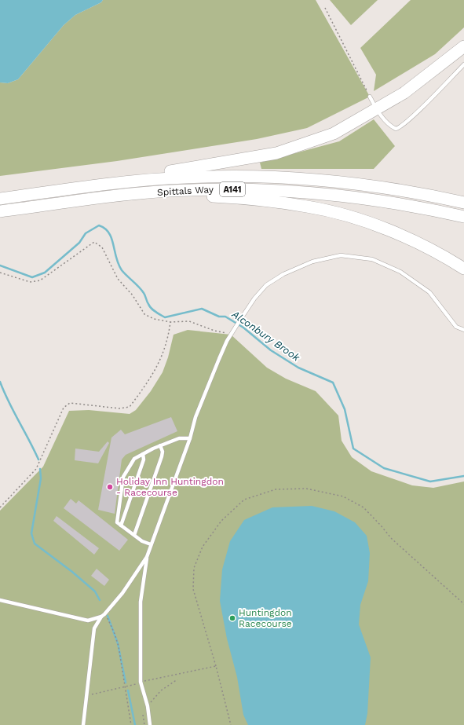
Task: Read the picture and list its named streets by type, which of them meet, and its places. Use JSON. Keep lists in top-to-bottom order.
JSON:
{
  "streets": {
    "highway": ["A141", "Spittals Way"]
  },
  "water": ["Alconbury Brook"],
  "places": ["Holiday Inn Huntingdon - Racecourse", "Huntingdon Racecourse"]
}
